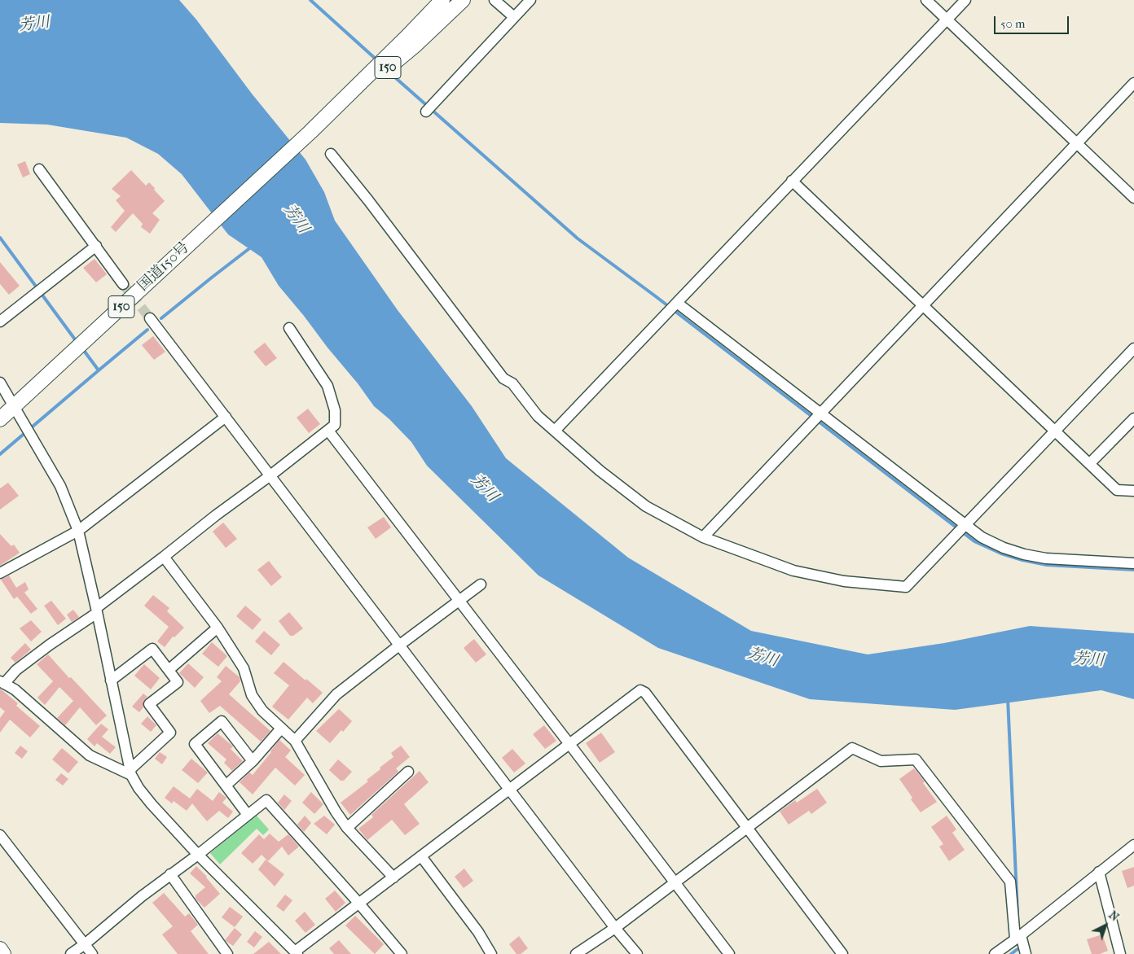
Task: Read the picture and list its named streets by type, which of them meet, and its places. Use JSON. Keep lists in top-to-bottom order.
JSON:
{
  "streets": {
    "highway": ["150", "国道150号"]
  },
  "water": ["芳川"],
  "scale_bar": "50 m",
  "north": "top right"
}
